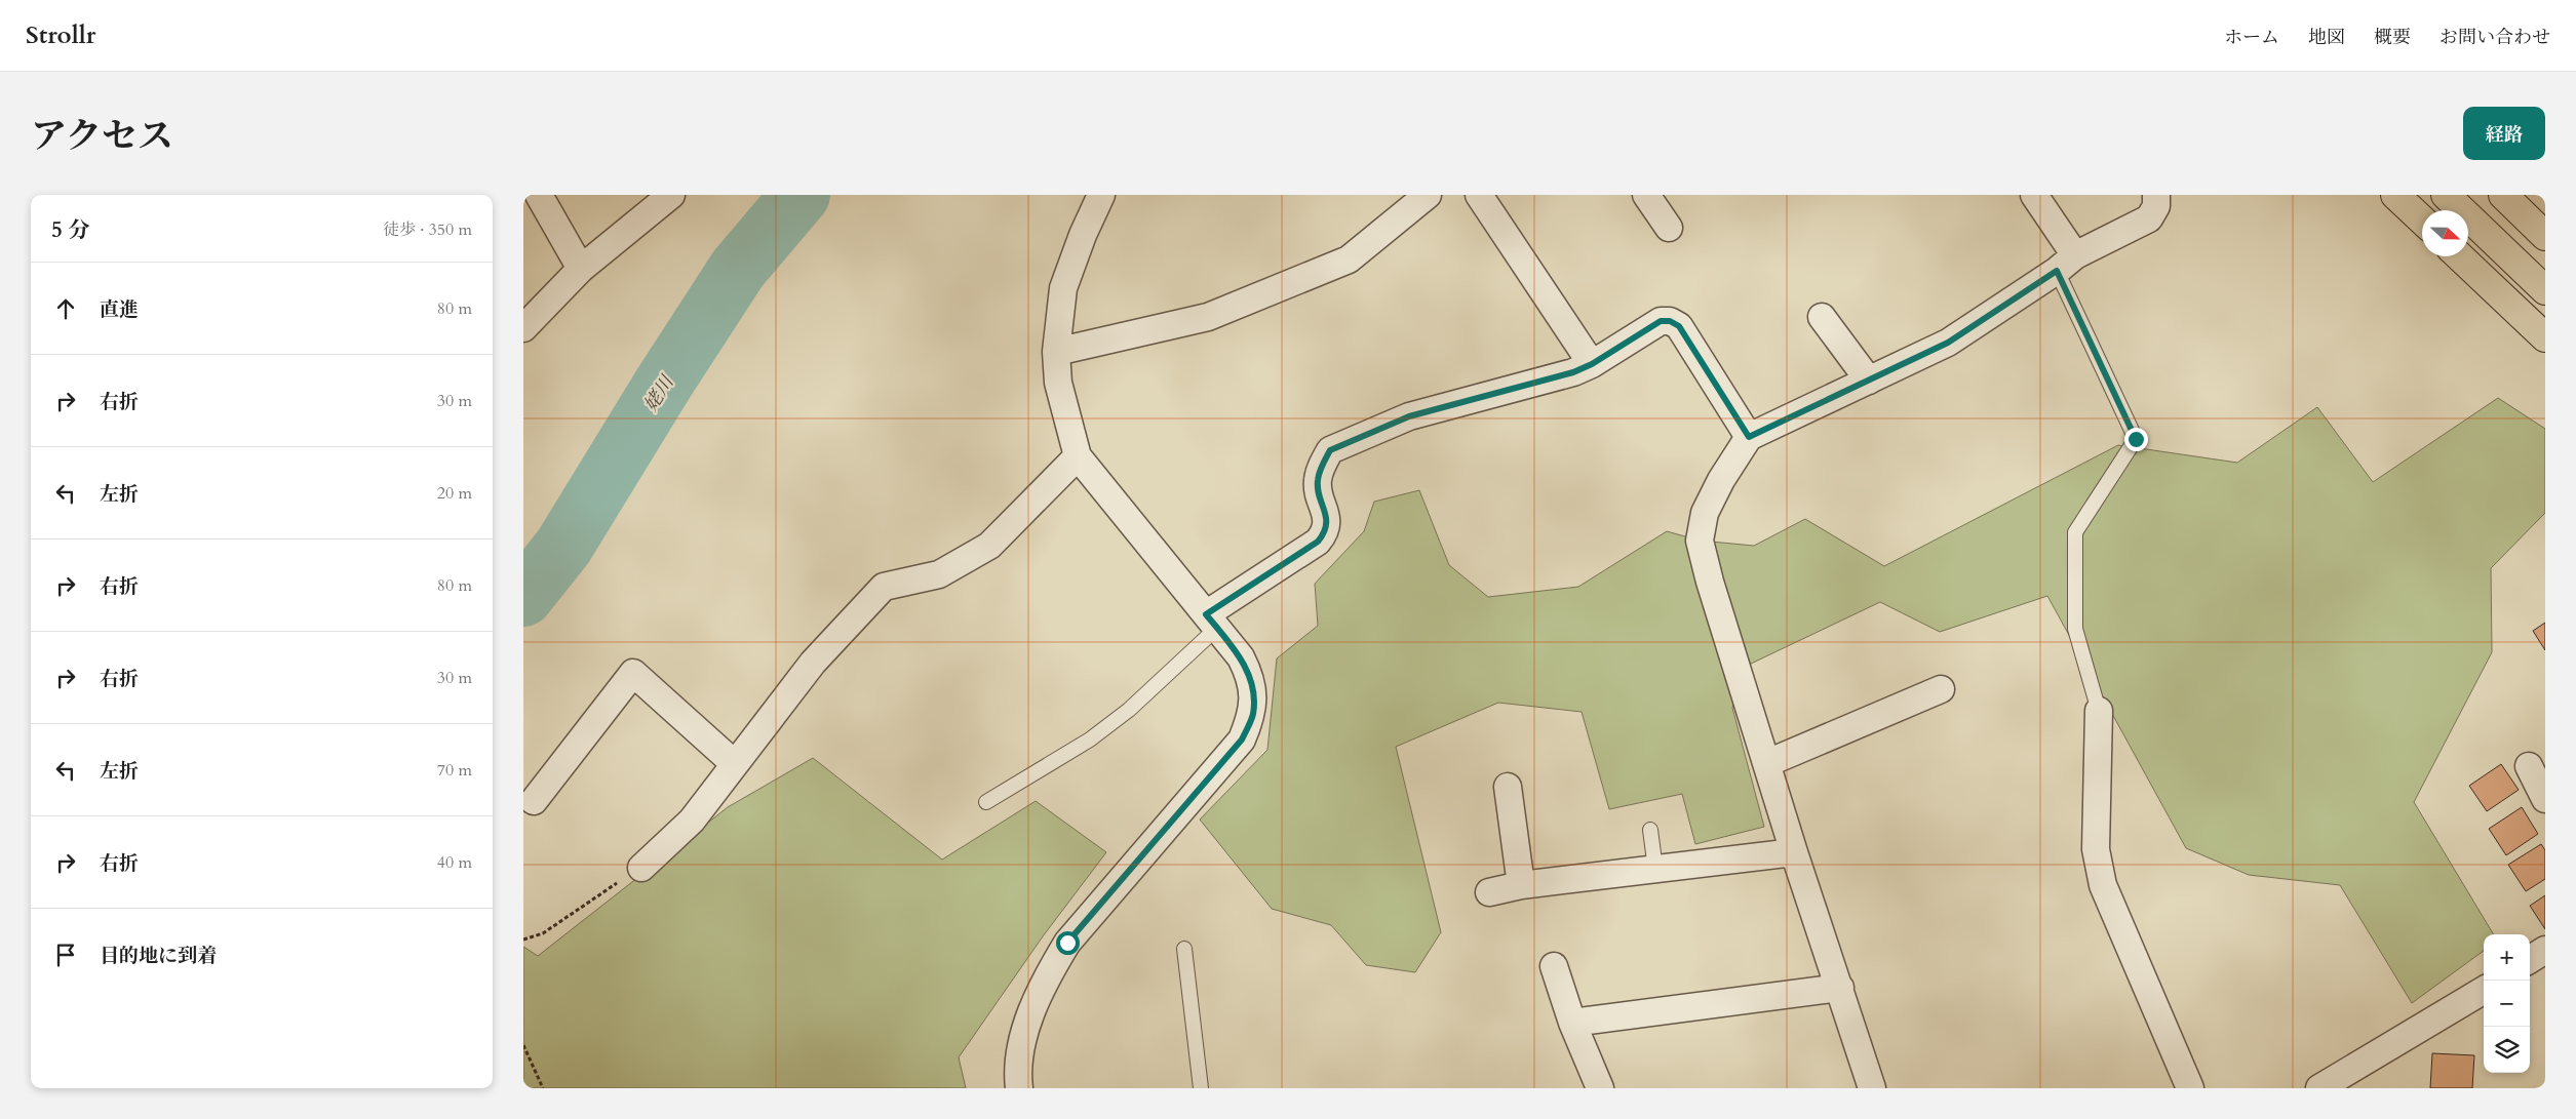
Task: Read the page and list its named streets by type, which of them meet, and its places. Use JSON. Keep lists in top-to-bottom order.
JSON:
{
  "water": ["姥川"],
  "north": "right",
  "page": {
    "header": "Strollr",
    "nav": [
      "ホーム",
      "地図",
      "概要",
      "お問い合わせ"
    ],
    "title": "アクセス",
    "buttons": "経路",
    "heading": ["5 分", "徒歩 · 350 m"],
    "list": [
      ["直進", "80 m"],
      ["右折", "30 m"],
      ["左折", "20 m"],
      ["右折", "80 m"],
      ["右折", "30 m"],
      ["左折", "70 m"],
      ["右折", "40 m"],
      "目的地に到着"
    ],
    "map_buttons": ["+", "−"]
  }
}
